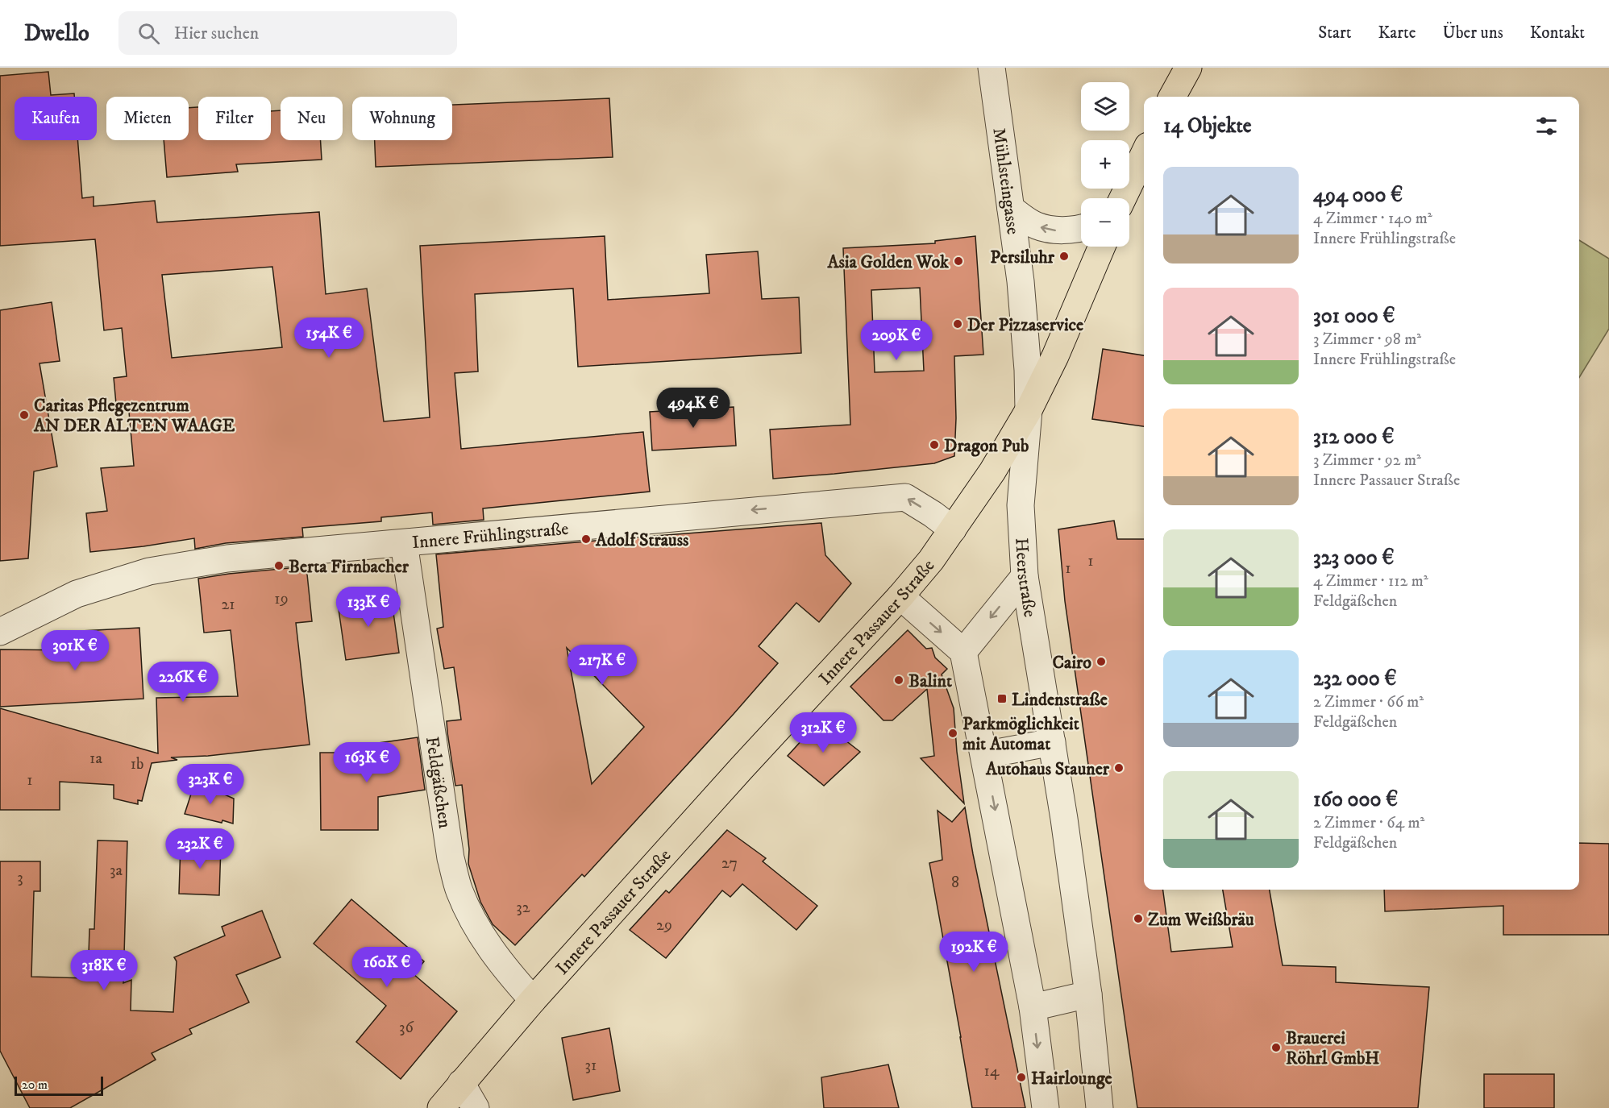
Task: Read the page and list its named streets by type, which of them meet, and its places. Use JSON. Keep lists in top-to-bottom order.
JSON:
{
  "streets": {
    "main road": ["Innere Passauer Straße"],
    "street": [
      "Mühlsteingasse",
      "Innere Frühlingstraße",
      "Heerstraße",
      "Feldgäßchen"
    ]
  },
  "crossings": [
    ["Mühlsteingasse", "Heerstraße"],
    ["Mühlsteingasse", "Innere Passauer Straße"],
    ["Innere Frühlingstraße", "Innere Passauer Straße"],
    ["Innere Frühlingstraße", "Feldgäßchen"],
    ["Heerstraße", "Innere Passauer Straße"],
    ["Innere Passauer Straße", "Feldgäßchen"]
  ],
  "one_way": ["Innere Frühlingstraße"],
  "places": {
    "other": [
      "Persiluhr",
      "Asia Golden Wok",
      "Der Pizzaservice",
      "Caritas Pflegezentrum AN DER ALTEN WAAGE",
      "Dragon Pub",
      "Adolf Strauss",
      "Berta Firnbacher",
      "Cairo",
      "Balint",
      "Parkmöglichkeit mit Automat",
      "Autohaus Stauner",
      "Zum Weißbräu",
      "Brauerei Röhrl GmbH",
      "Hairlounge"
    ],
    "transit": ["Lindenstraße"]
  },
  "house_numbers": [
    "1",
    "1",
    "19",
    "21",
    "1a",
    "1b",
    "1",
    "27",
    "3a",
    "3",
    "8",
    "32",
    "29",
    "36",
    "31",
    "14"
  ],
  "scale_bar": "20 m",
  "page": {
    "header": "Dwello",
    "search": "Hier suchen",
    "nav": [
      "Start",
      "Karte",
      "Über uns",
      "Kontakt"
    ],
    "map_buttons": ["+", "−"],
    "chip": [
      "Kaufen",
      "Mieten",
      "Filter",
      "Neu",
      "Wohnung"
    ],
    "heading": "14 Objekte",
    "list": [
      {
        "name": "494 000 €",
        "note": "4 Zimmer · 140 m² · Innere Frühlingstraße"
      },
      {
        "name": "301 000 €",
        "note": "3 Zimmer · 98 m² · Innere Frühlingstraße"
      },
      {
        "name": "312 000 €",
        "note": "3 Zimmer · 92 m² · Innere Passauer Straße"
      },
      {
        "name": "323 000 €",
        "note": "4 Zimmer · 112 m² · Feldgäßchen"
      },
      {
        "name": "232 000 €",
        "note": "2 Zimmer · 66 m² · Feldgäßchen"
      },
      {
        "name": "160 000 €",
        "note": "2 Zimmer · 64 m² · Feldgäßchen"
      }
    ],
    "price": [
      "154K €",
      "209K €",
      "494K €",
      "133K €",
      "301K €",
      "217K €",
      "226K €",
      "312K €",
      "163K €",
      "323K €",
      "232K €",
      "192K €",
      "160K €",
      "318K €"
    ],
    "scale": "20 m"
  }
}
